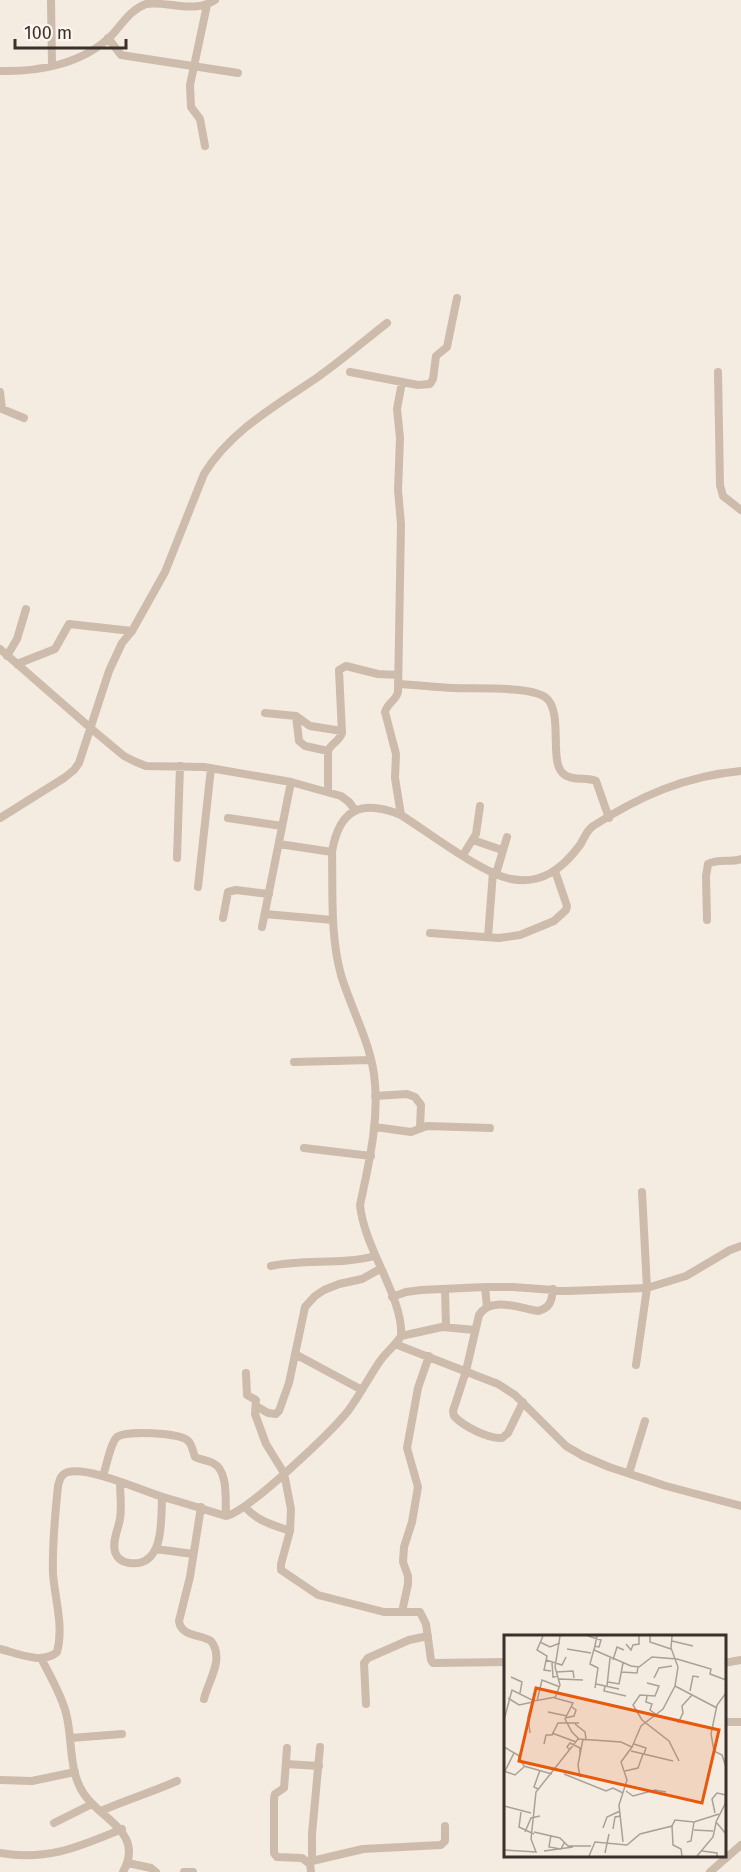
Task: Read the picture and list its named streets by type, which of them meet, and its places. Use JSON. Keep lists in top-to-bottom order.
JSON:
{
  "scale_bar": "100 m"
}
